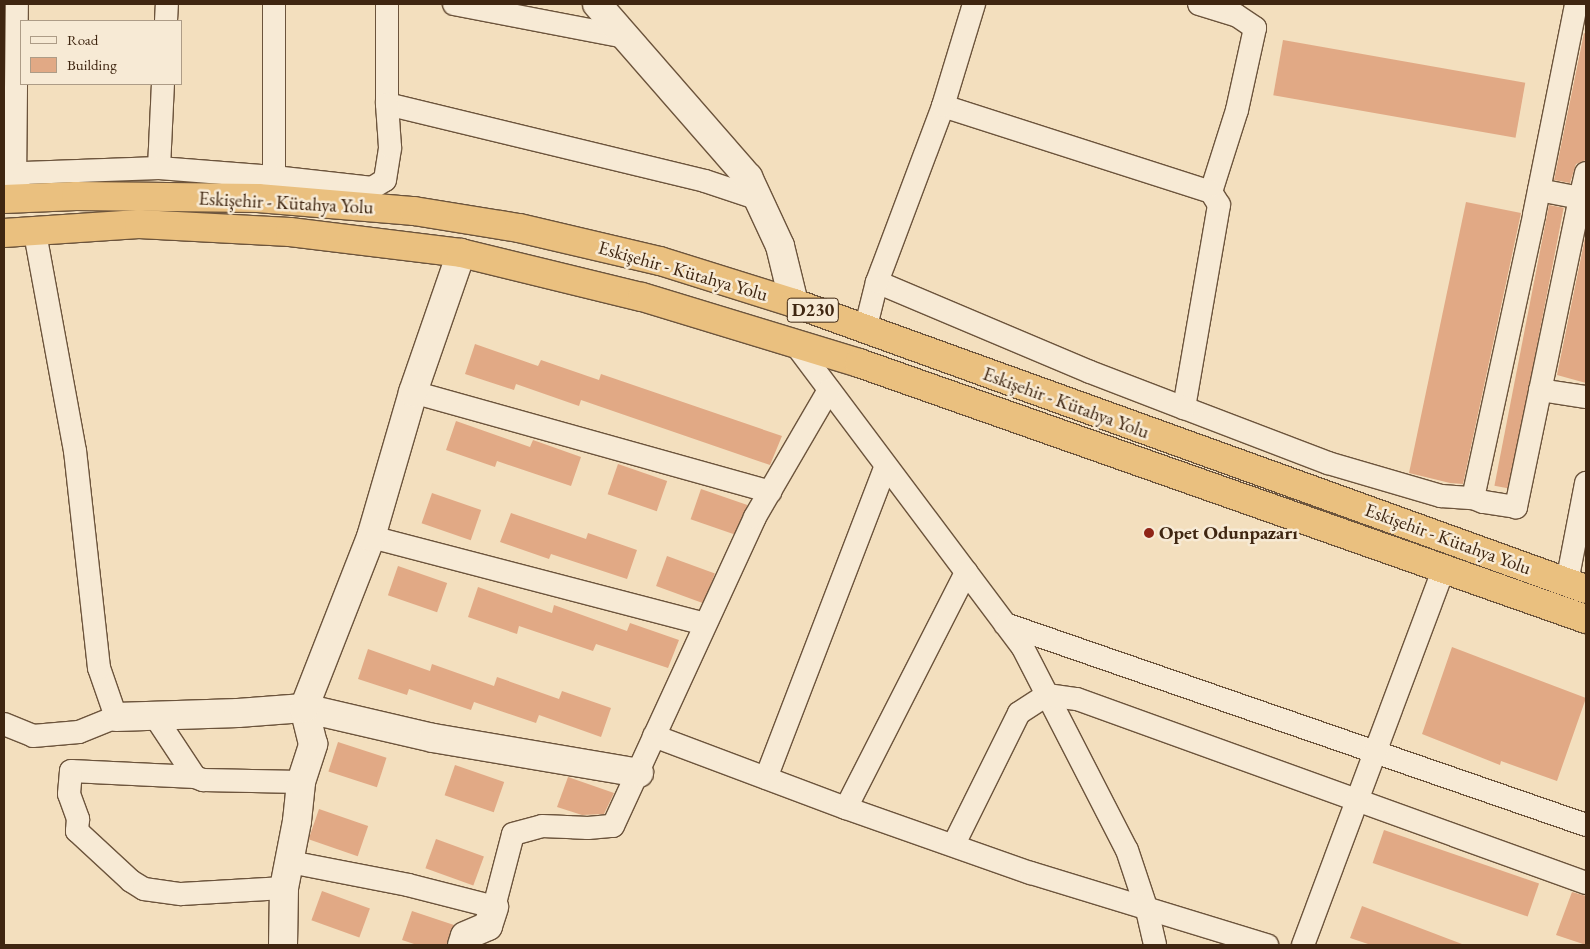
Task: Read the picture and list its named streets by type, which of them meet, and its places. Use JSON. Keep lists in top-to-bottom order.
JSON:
{
  "streets": {
    "highway": ["Eskişehir - Kütahya Yolu", "D230"]
  },
  "places": ["Opet Odunpazarı"],
  "legend": ["Road", "Building"]
}
